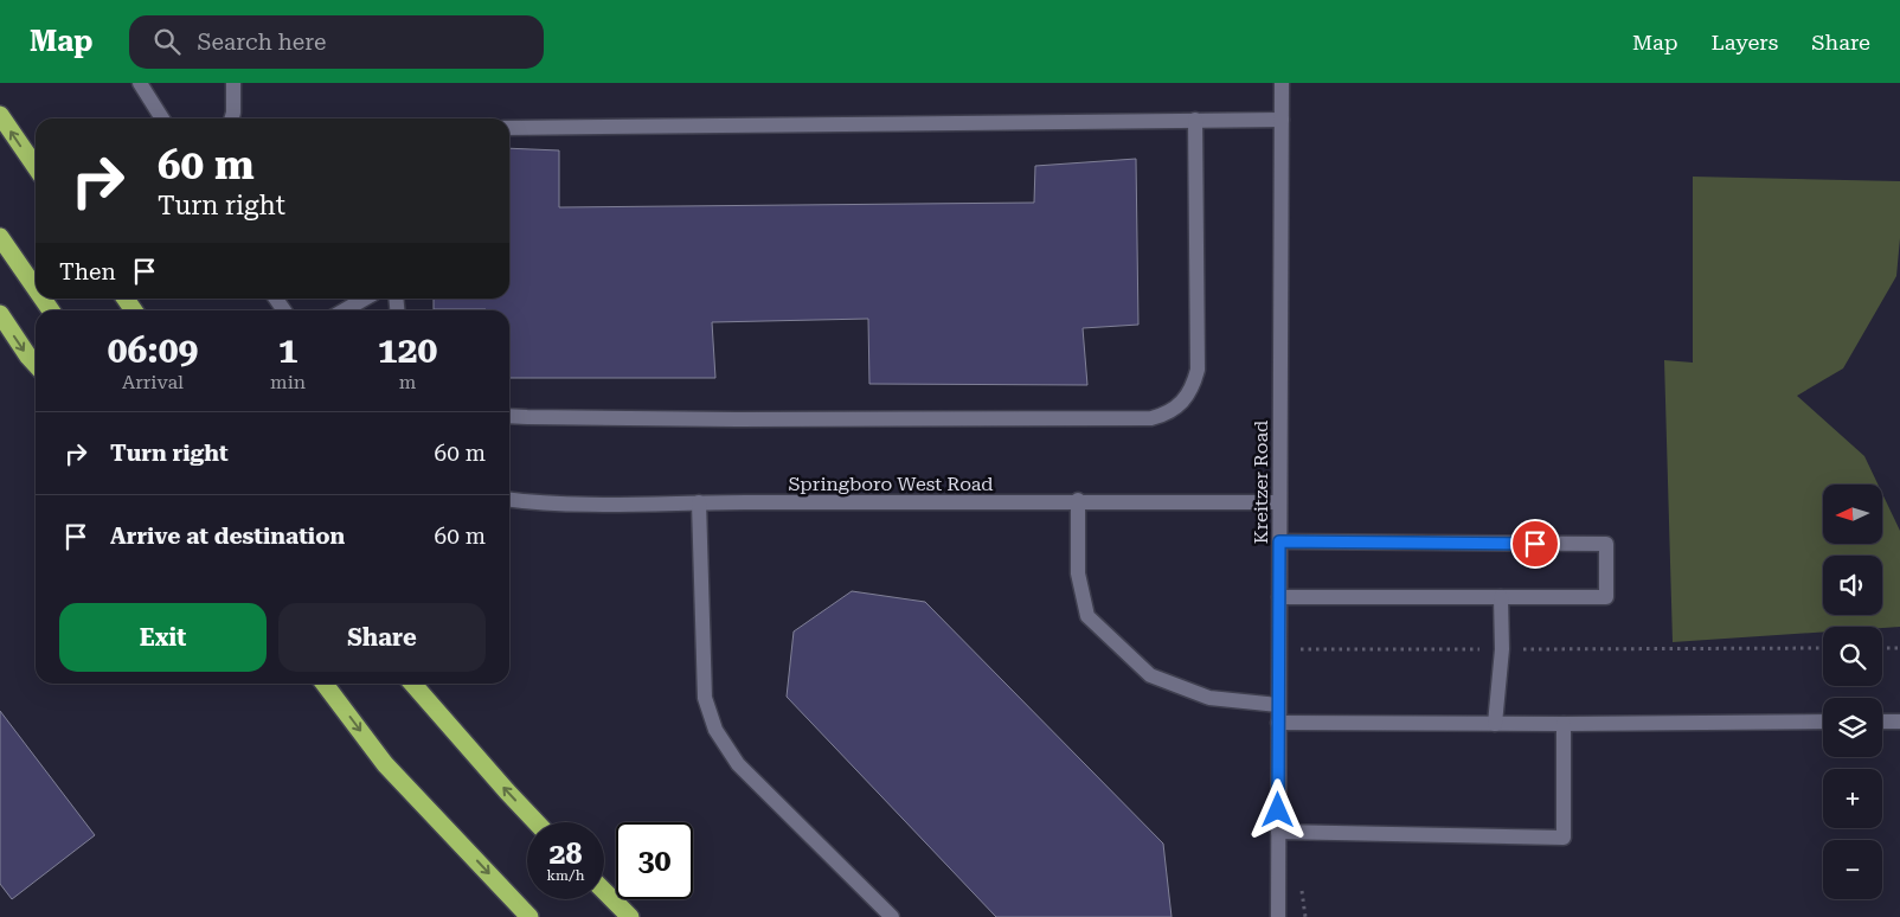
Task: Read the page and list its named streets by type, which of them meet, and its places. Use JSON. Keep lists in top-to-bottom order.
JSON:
{
  "streets": {
    "street": ["Kreitzer Road", "Springboro West Road"]
  },
  "crossings": [
    ["Kreitzer Road", "Springboro West Road"]
  ],
  "north": "left",
  "page": {
    "header": "Map",
    "search": "Search here",
    "nav": ["Map", "Layers", "Share"],
    "turn": ["60 m", "Turn right"],
    "then": "Then",
    "eta": [
      "06:09",
      "Arrival",
      "1",
      "min",
      "120",
      "m"
    ],
    "list": [
      {
        "name": "Turn right",
        "value": "60 m"
      },
      {
        "name": "Arrive at destination",
        "value": "60 m"
      }
    ],
    "map_buttons": ["+", "−"],
    "buttons": ["Exit", "Share"],
    "speed": "28 km/h",
    "limit": "30"
  }
}
